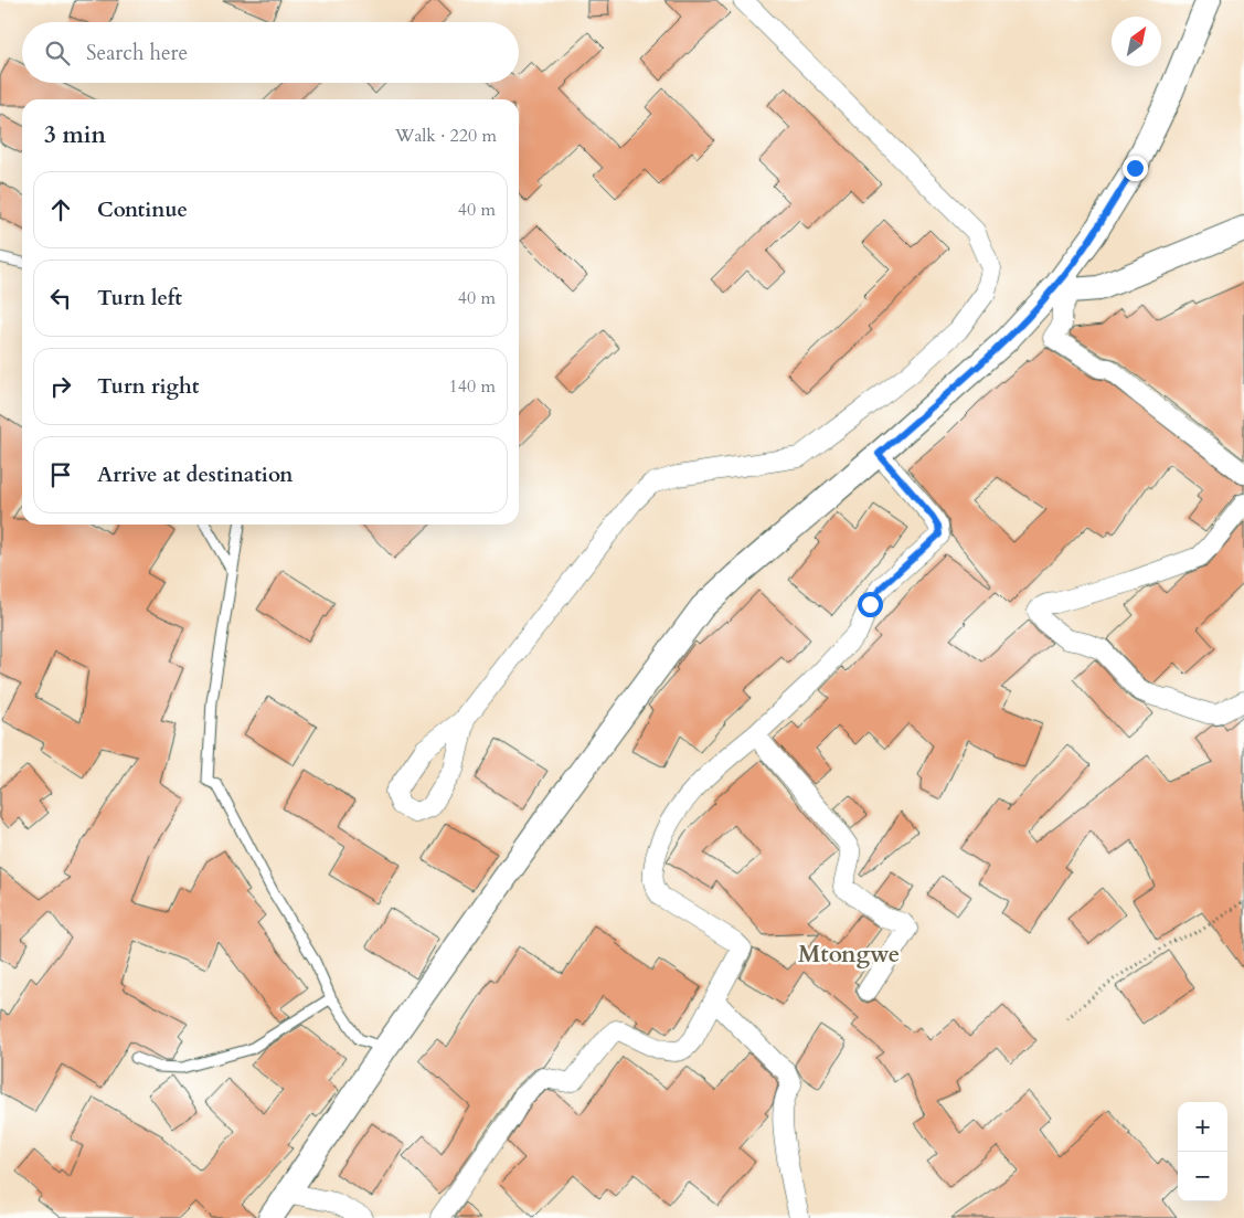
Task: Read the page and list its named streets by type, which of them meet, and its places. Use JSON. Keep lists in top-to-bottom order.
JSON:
{
  "districts": ["Mtongwe"],
  "north": "top right",
  "page": {
    "search": "Search here",
    "heading": ["3 min", "Walk · 220 m"],
    "list": [
      ["Continue", "40 m"],
      ["Turn left", "40 m"],
      ["Turn right", "140 m"],
      "Arrive at destination"
    ],
    "map_buttons": ["+", "−"]
  }
}
